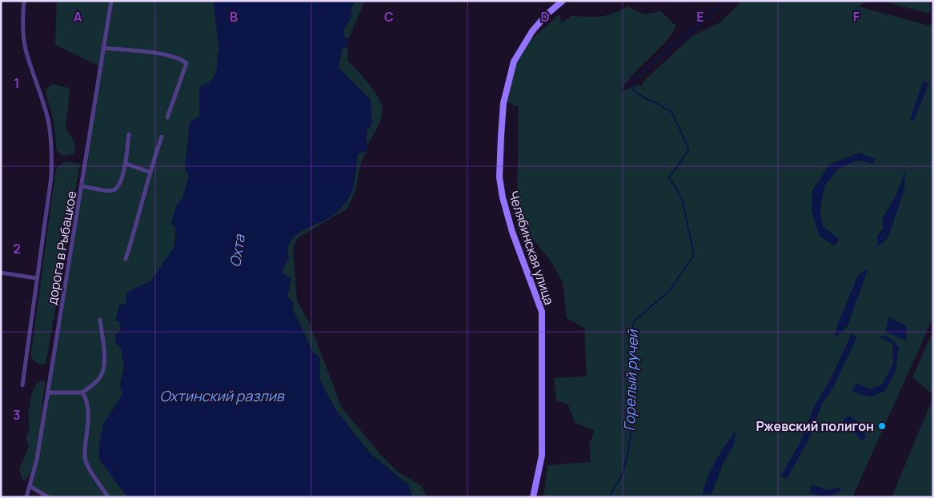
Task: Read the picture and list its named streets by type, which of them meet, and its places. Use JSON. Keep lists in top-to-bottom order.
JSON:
{
  "streets": {
    "street": ["дорога в Рыбацкое", "Челябинская улица"]
  },
  "water": ["Охта", "Горелый ручей", "Охтинский разлив"],
  "places": ["Ржевский полигон"],
  "grid": {
    "columns": [
      "A",
      "B",
      "C",
      "D",
      "E",
      "F"
    ],
    "rows": ["1", "2", "3"]
  }
}
